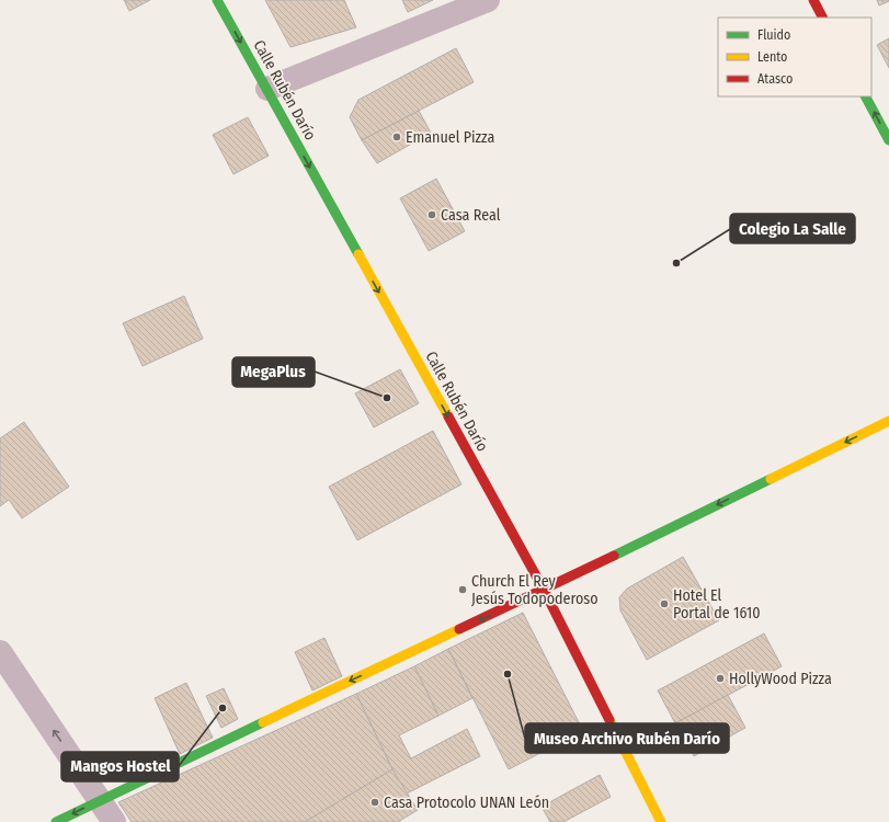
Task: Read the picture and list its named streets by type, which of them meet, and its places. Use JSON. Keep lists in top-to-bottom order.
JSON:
{
  "streets": {
    "street": ["Calle Rubén Darío"]
  },
  "one_way": ["Calle Rubén Darío"],
  "places": [
    "Emanuel Pizza",
    "Casa Real",
    "Colegio La Salle",
    "MegaPlus",
    "Church El Rey Jesús Todopoderoso",
    "Hotel El Portal de 1610",
    "Museo Archivo Rubén Darío",
    "HollyWood Pizza",
    "Mangos Hostel",
    "Casa Protocolo UNAN León"
  ],
  "legend": ["Fluido", "Lento", "Atasco"]
}
